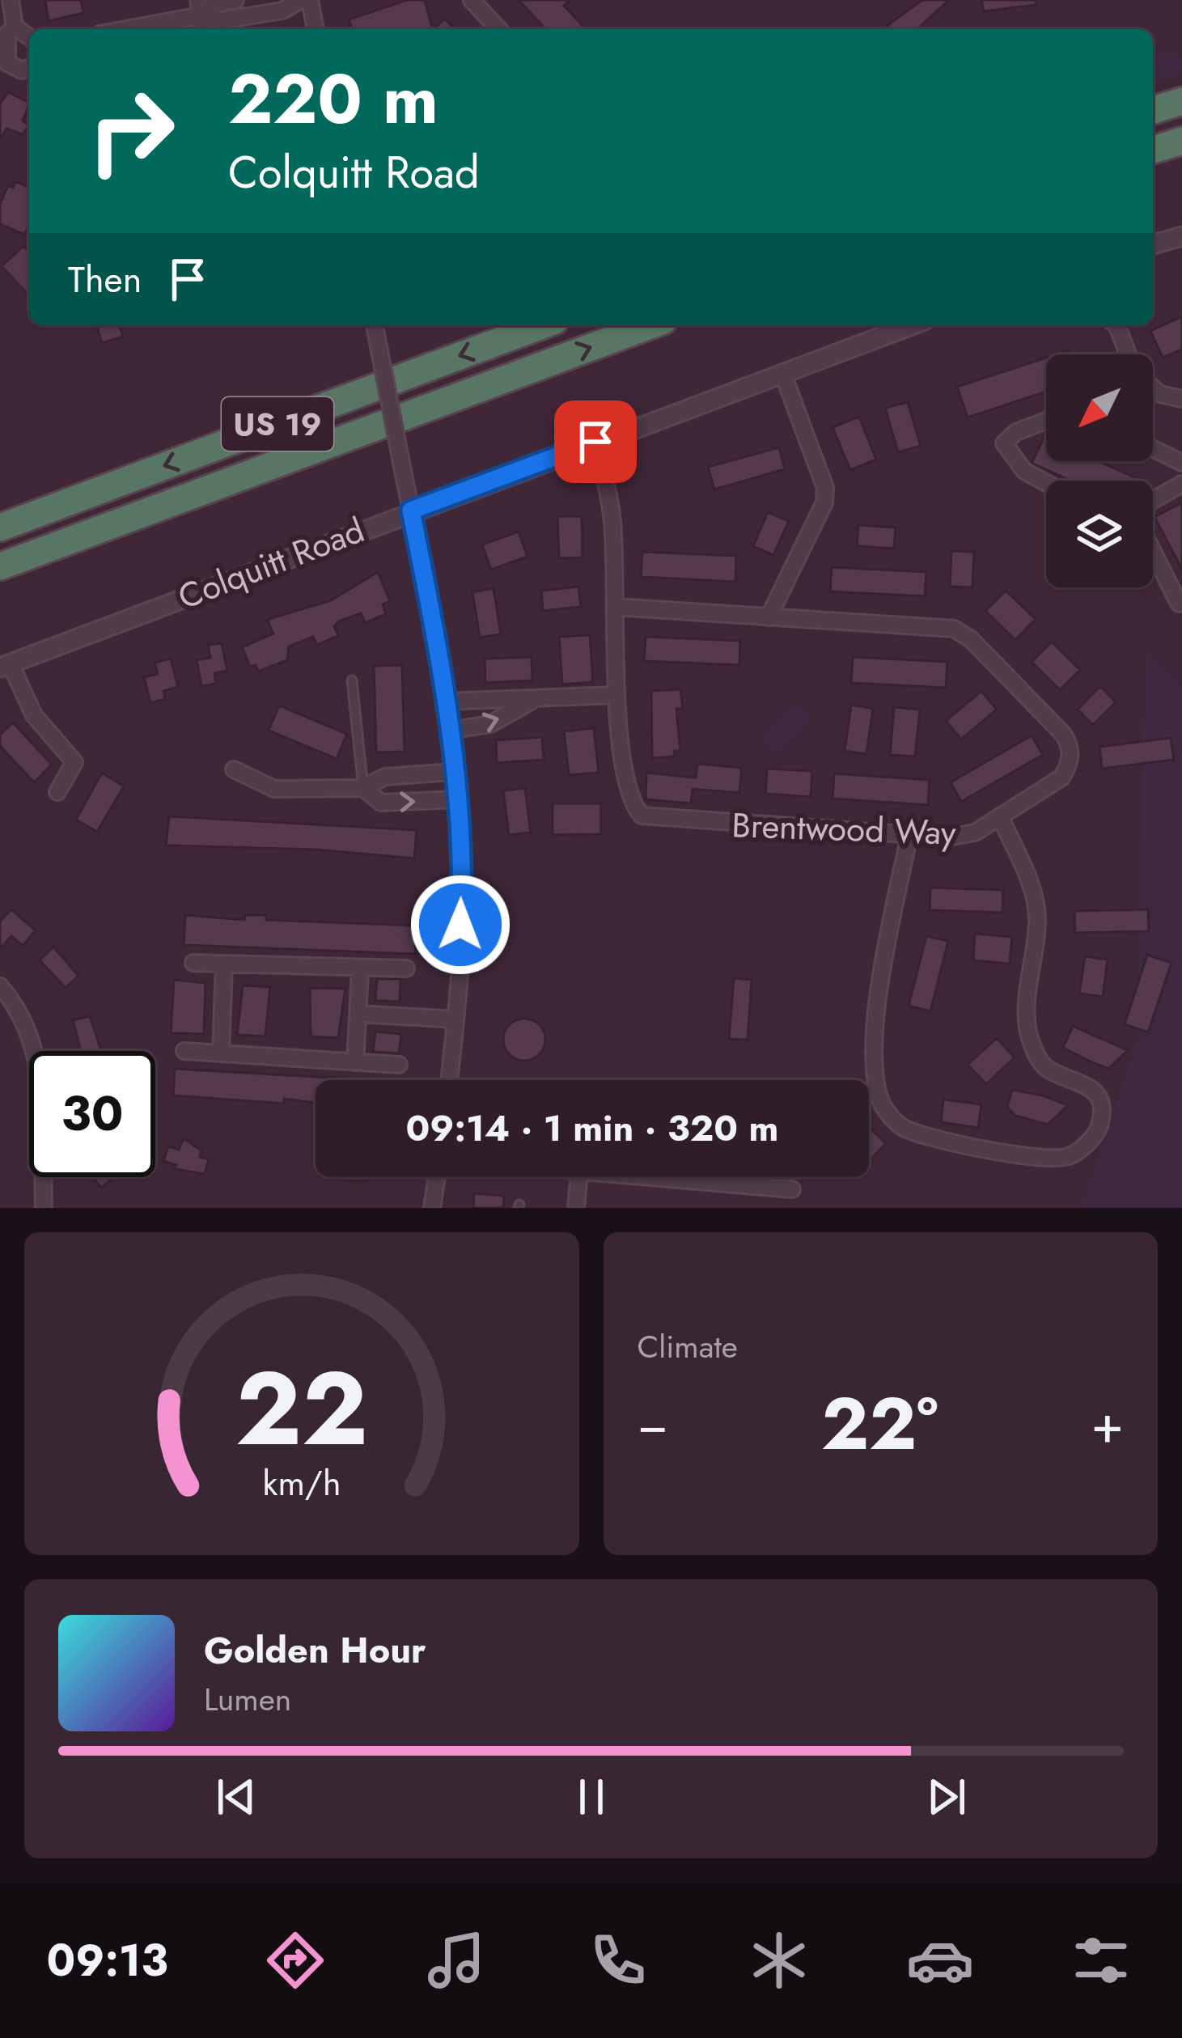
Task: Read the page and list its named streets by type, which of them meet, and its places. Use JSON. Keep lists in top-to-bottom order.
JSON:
{
  "streets": {
    "highway": ["US 19"],
    "street": ["Colquitt Road", "Brentwood Way"]
  },
  "crossings": [
    ["Colquitt Road", "Brentwood Way"]
  ],
  "north": "bottom left",
  "page": {
    "turn": ["220 m", "Colquitt Road"],
    "then": "Then",
    "limit": "30",
    "trip": "09:14 · 1 min · 320 m",
    "tile": "Climate",
    "heat": ["−", "22°", "+"],
    "song": ["Golden Hour", "Lumen"],
    "tabs": "09:13",
    "gauge": ["22", "km/h"]
  }
}
